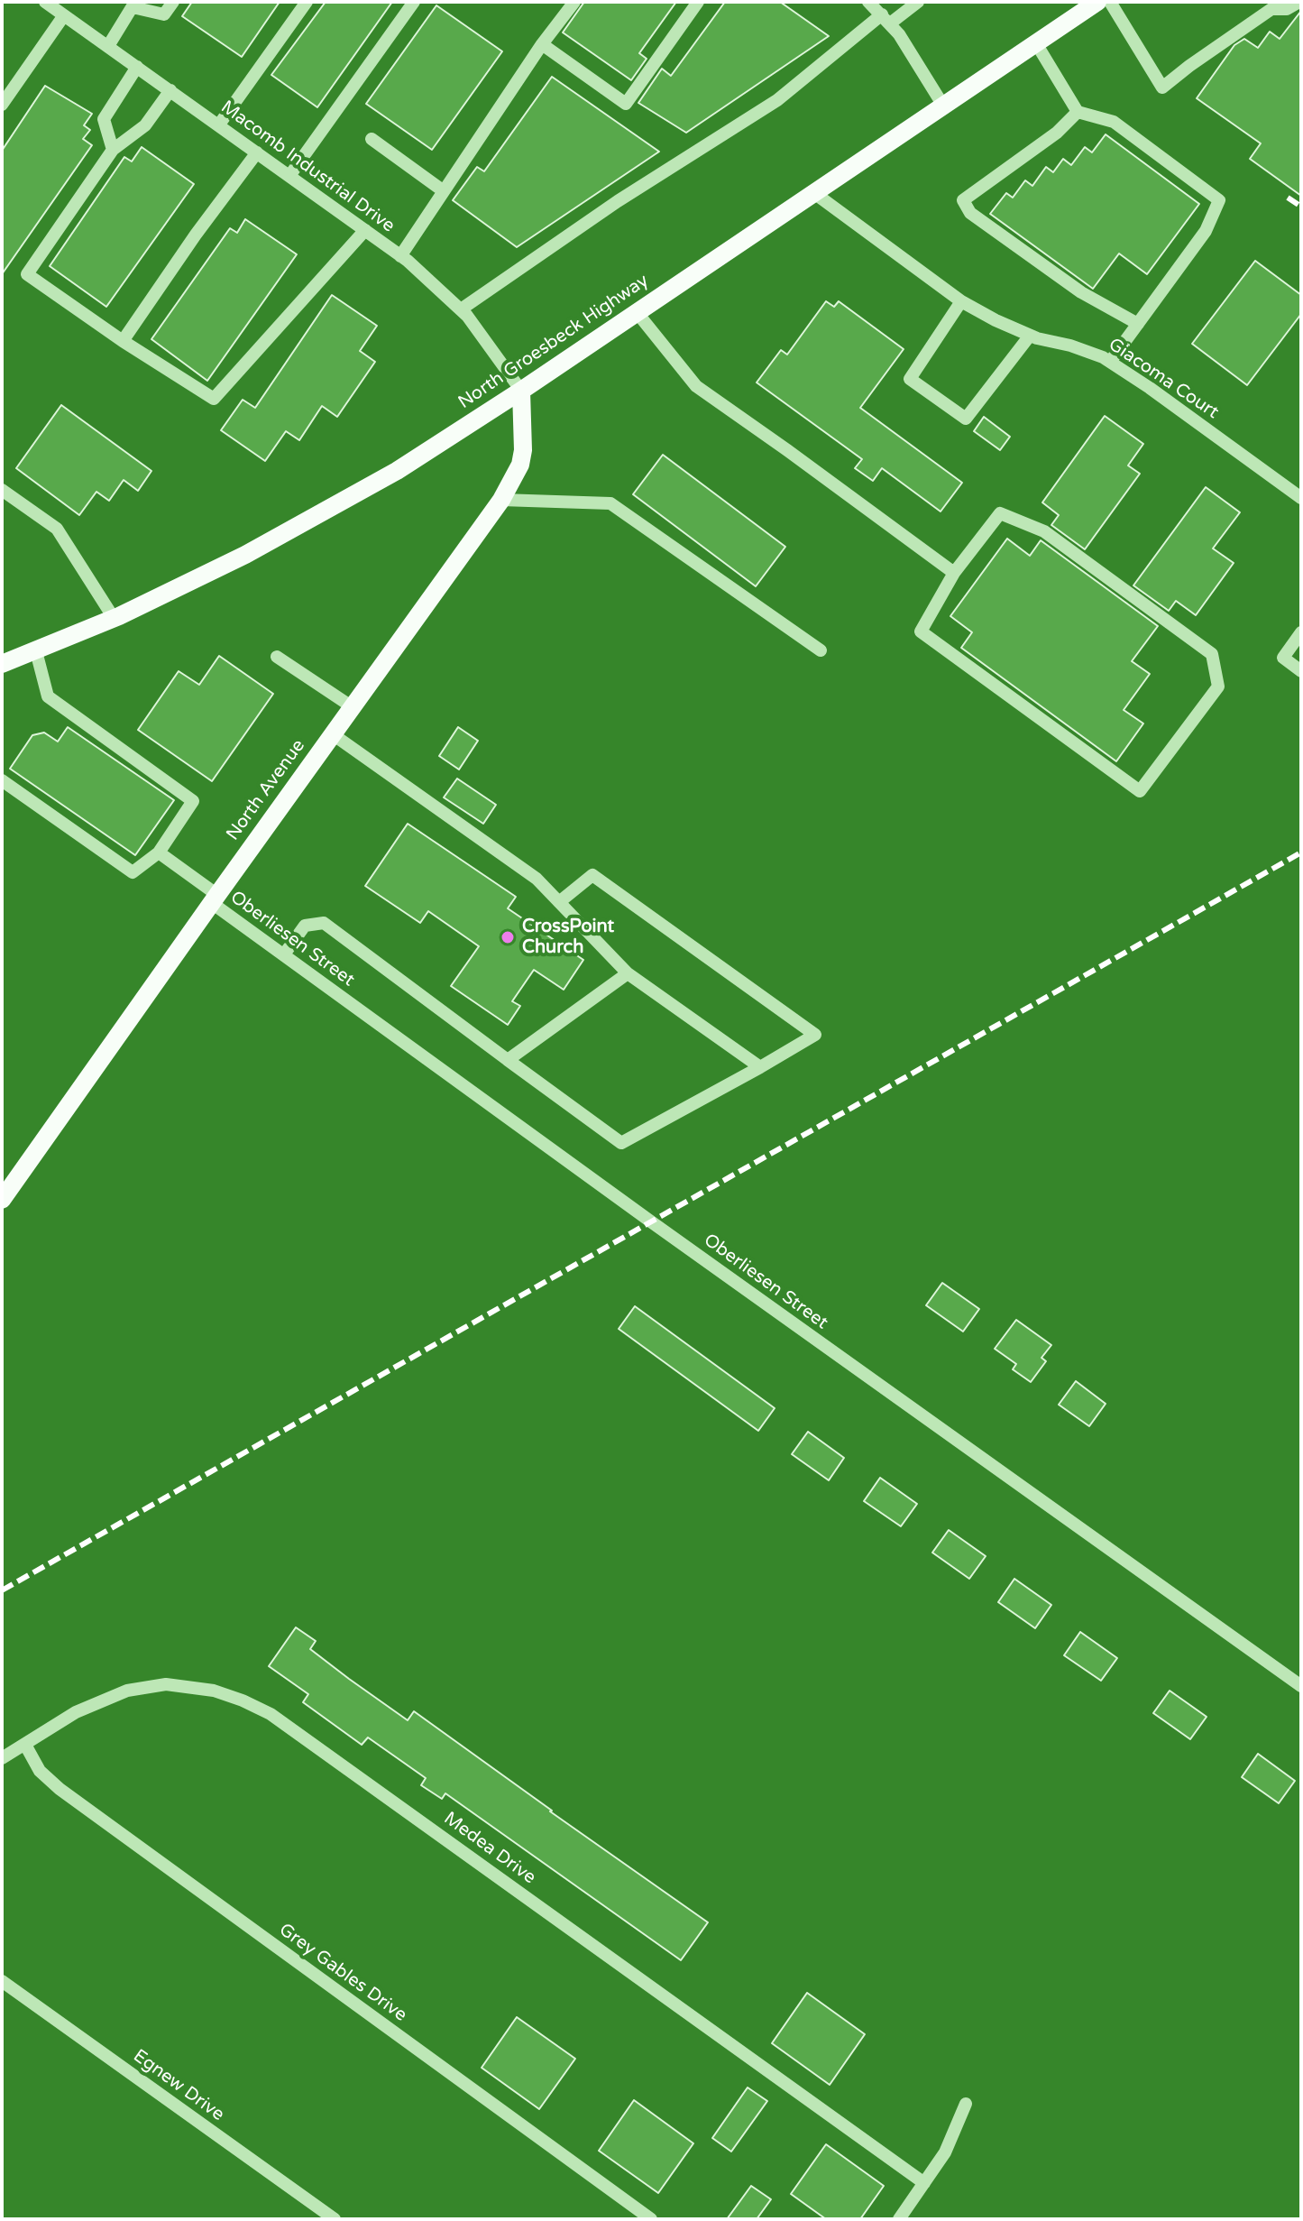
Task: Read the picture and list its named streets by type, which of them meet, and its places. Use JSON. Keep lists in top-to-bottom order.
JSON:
{
  "streets": {
    "main road": ["North Groesbeck Highway", "North Avenue"],
    "street": [
      "Macomb Industrial Drive",
      "Giacoma Court",
      "Oberliesen Street",
      "Medea Drive",
      "Grey Gables Drive",
      "Egnew Drive"
    ]
  },
  "crossings": [
    ["Macomb Industrial Drive", "North Groesbeck Highway"],
    ["Macomb Industrial Drive", "North Avenue"],
    ["North Groesbeck Highway", "Giacoma Court"],
    ["North Groesbeck Highway", "North Avenue"],
    ["North Avenue", "Oberliesen Street"],
    ["Medea Drive", "Grey Gables Drive"]
  ],
  "places": ["CrossPoint Church"]
}
